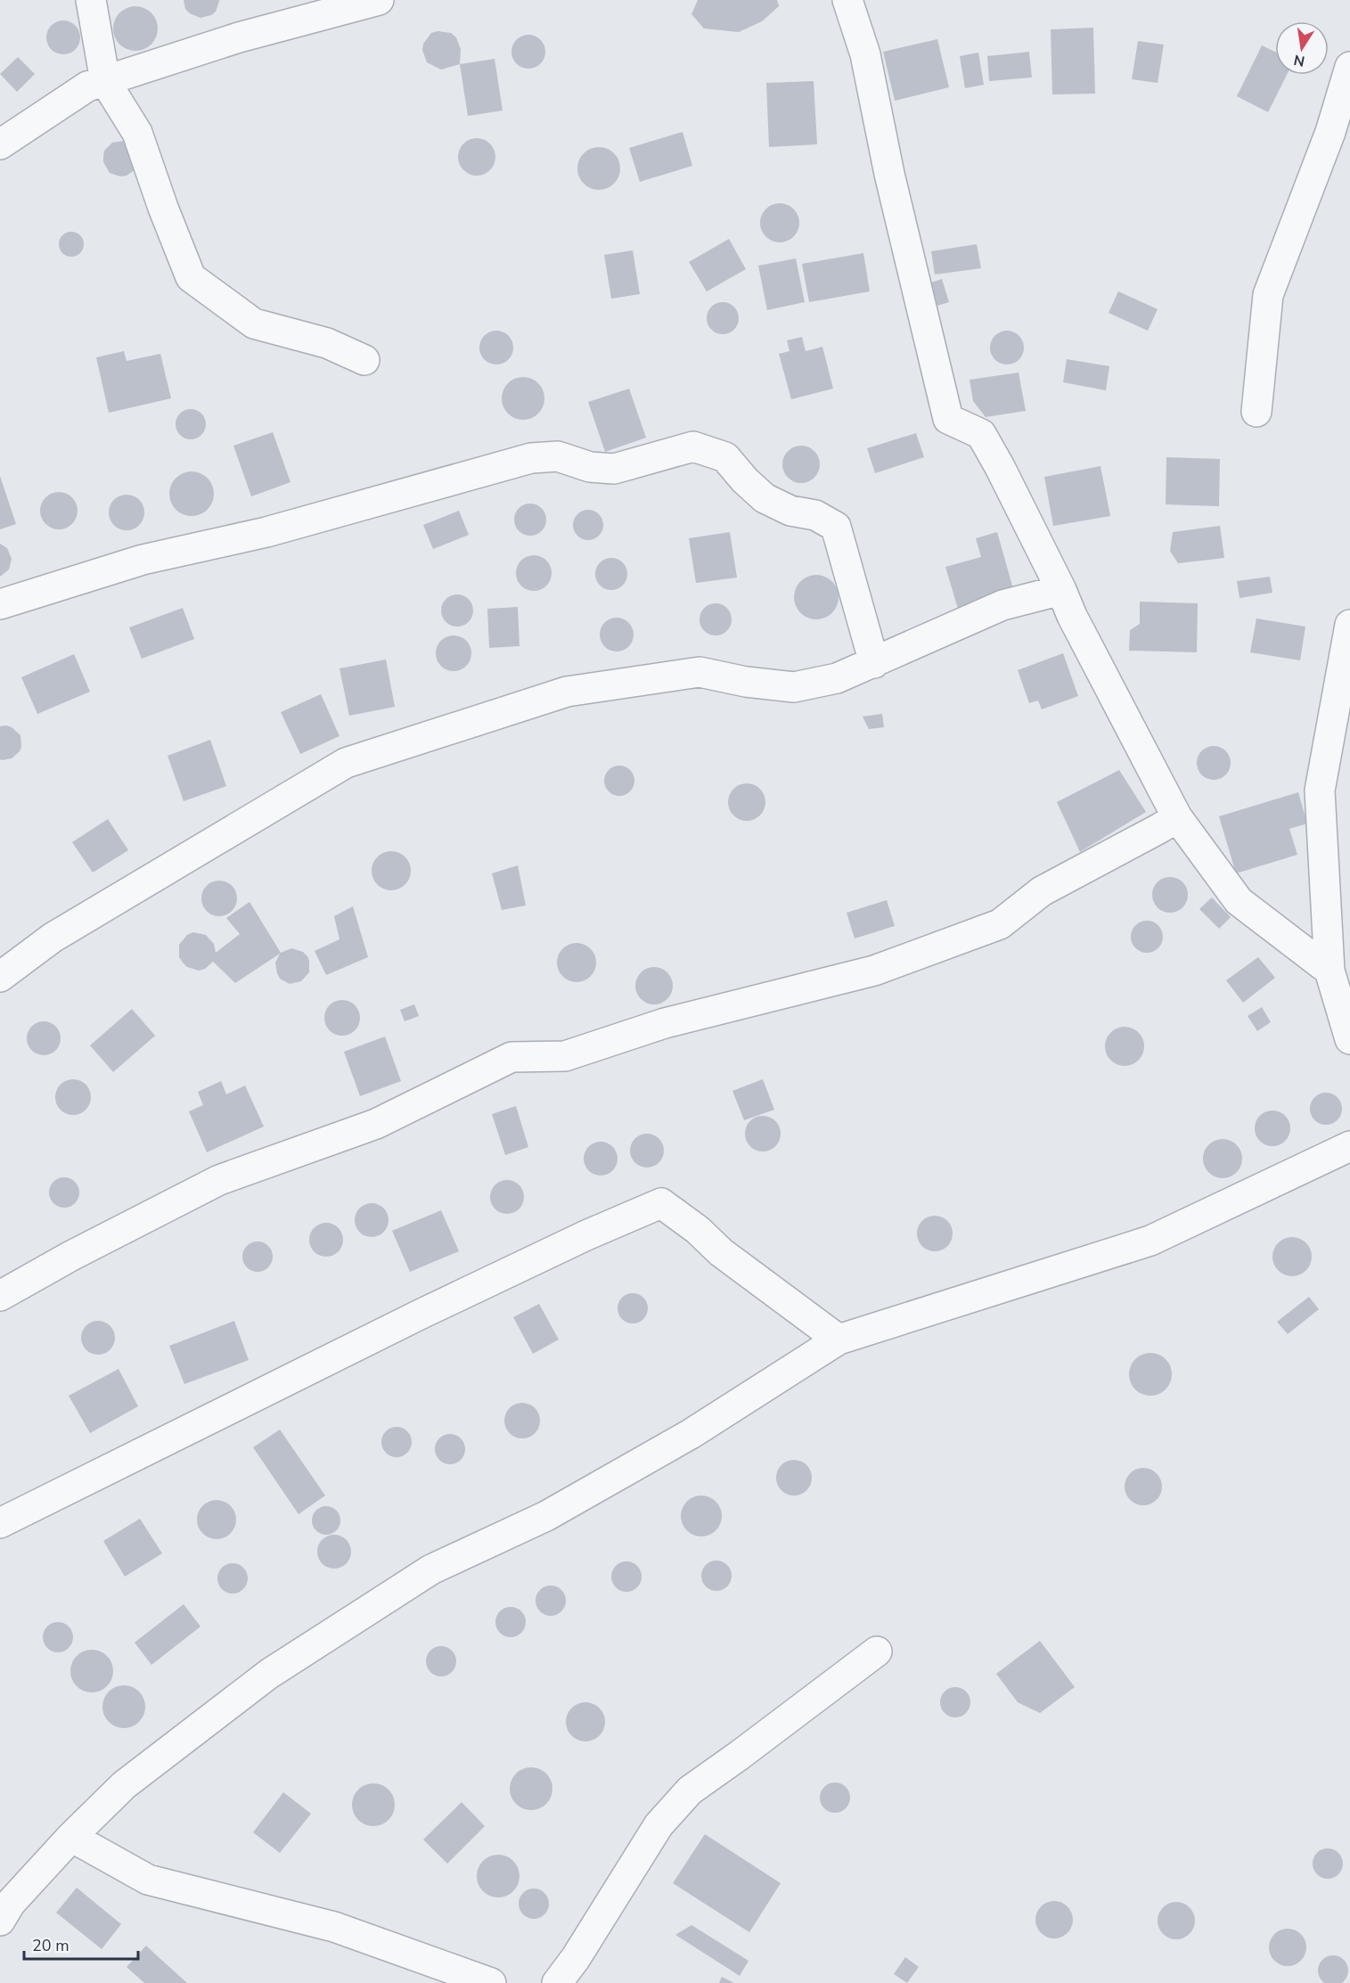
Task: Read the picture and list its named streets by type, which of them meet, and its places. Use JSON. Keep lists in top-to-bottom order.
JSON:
{
  "scale_bar": "20 m",
  "north": "bottom"
}
